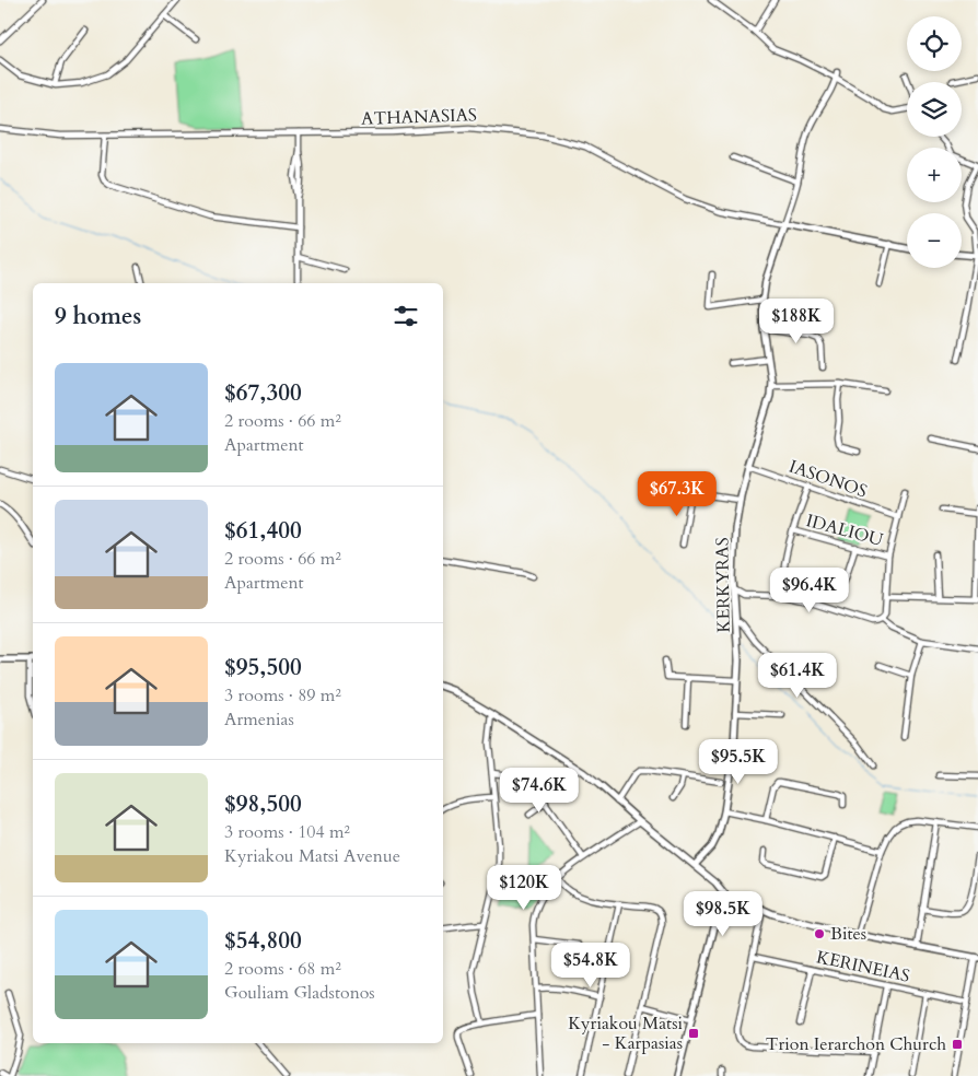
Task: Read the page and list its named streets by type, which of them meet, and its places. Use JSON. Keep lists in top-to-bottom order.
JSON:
{
  "streets": {
    "street": [
      "ATHANASIAS",
      "IASONOS",
      "IDALIOU",
      "KERKYRAS",
      "KERINEIAS"
    ]
  },
  "crossings": [
    ["ATHANASIAS", "KERKYRAS"],
    ["IASONOS", "KERKYRAS"]
  ],
  "places": {
    "other": ["Bites"],
    "transit": ["Kyriakou Matsi - Karpasias", "Trion Ierarchon Church"]
  },
  "page": {
    "map_buttons": ["+", "−"],
    "heading": "9 homes",
    "price": [
      "$188K",
      "$67.3K",
      "$96.4K",
      "$61.4K",
      "$95.5K",
      "$74.6K",
      "$120K",
      "$98.5K",
      "$54.8K"
    ],
    "list": [
      {
        "name": "$67,300",
        "note": "2 rooms · 66 m² · Apartment"
      },
      {
        "name": "$61,400",
        "note": "2 rooms · 66 m² · Apartment"
      },
      {
        "name": "$95,500",
        "note": "3 rooms · 89 m² · Armenias"
      },
      {
        "name": "$98,500",
        "note": "3 rooms · 104 m² · Kyriakou Matsi Avenue"
      },
      {
        "name": "$54,800",
        "note": "2 rooms · 68 m² · Gouliam Gladstonos"
      }
    ]
  }
}
